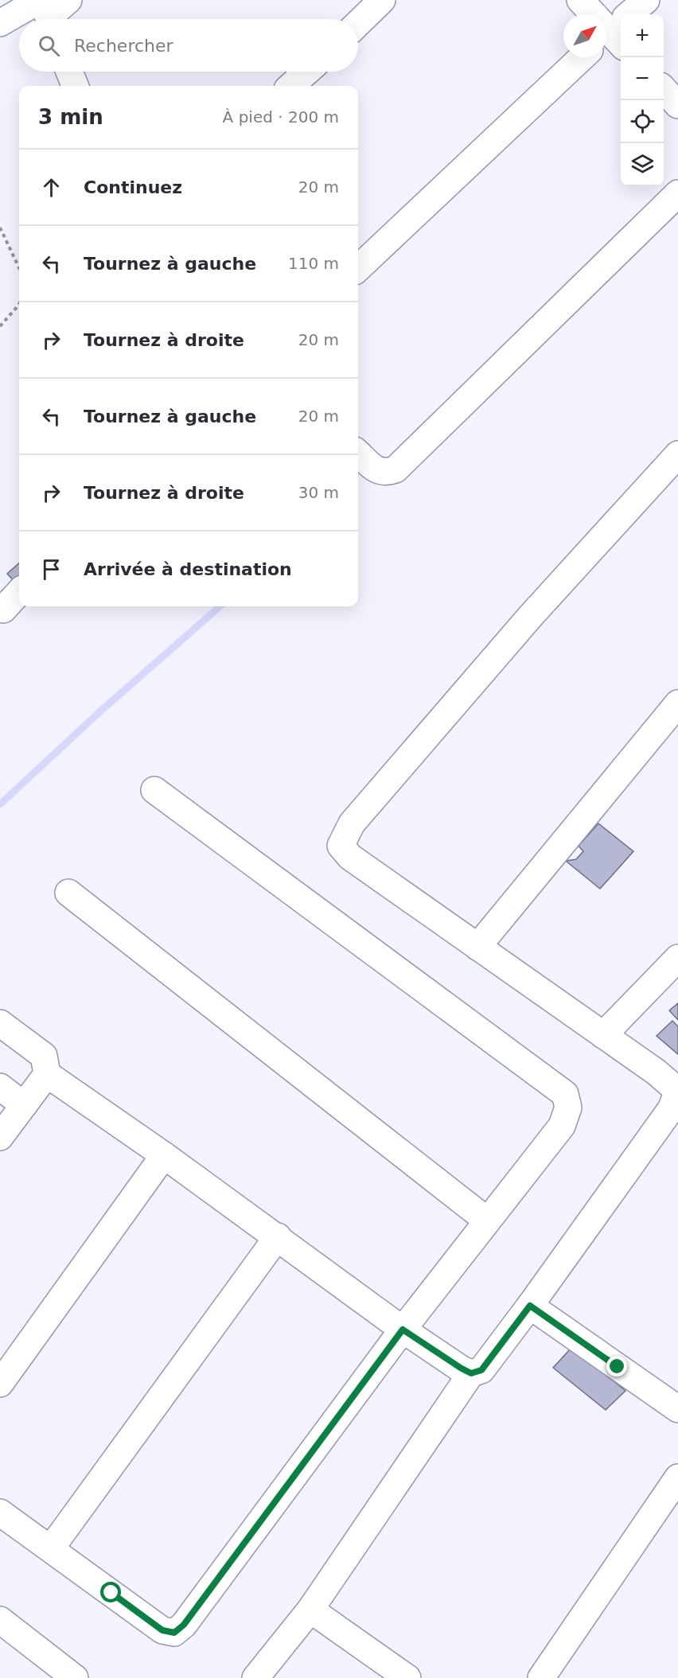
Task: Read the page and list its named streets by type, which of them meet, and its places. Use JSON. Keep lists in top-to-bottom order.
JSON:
{
  "north": "top right",
  "page": {
    "map_buttons": ["+", "−"],
    "search": "Rechercher",
    "heading": ["3 min", "À pied · 200 m"],
    "list": [
      ["Continuez", "20 m"],
      ["Tournez à gauche", "110 m"],
      ["Tournez à droite", "20 m"],
      ["Tournez à gauche", "20 m"],
      ["Tournez à droite", "30 m"],
      "Arrivée à destination"
    ]
  }
}
